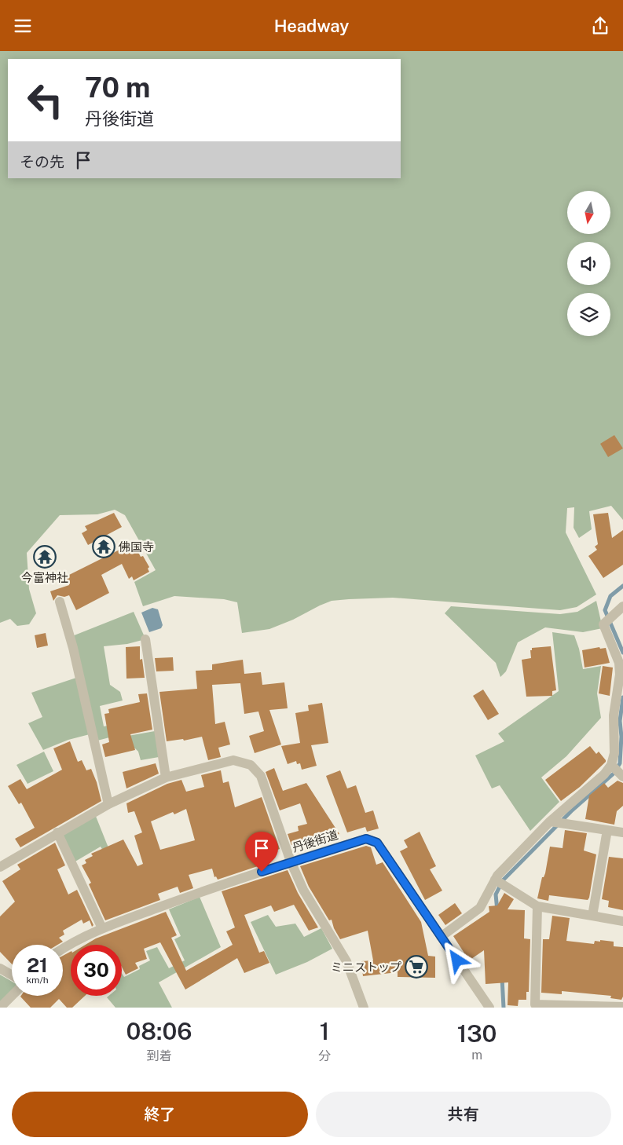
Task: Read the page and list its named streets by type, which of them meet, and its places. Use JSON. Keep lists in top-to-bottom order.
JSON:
{
  "streets": {
    "street": ["丹後街道"]
  },
  "places": {
    "temple": ["佛国寺", "今富神社"],
    "supermarket": ["ミニストップ"]
  },
  "north": "bottom",
  "page": {
    "header": "Headway",
    "turn": ["70 m", "丹後街道"],
    "then": "その先",
    "speed": "21 km/h",
    "limit": "30",
    "eta": [
      "08:06",
      "到着",
      "1",
      "分",
      "130",
      "m"
    ],
    "buttons": ["終了", "共有"]
  }
}
